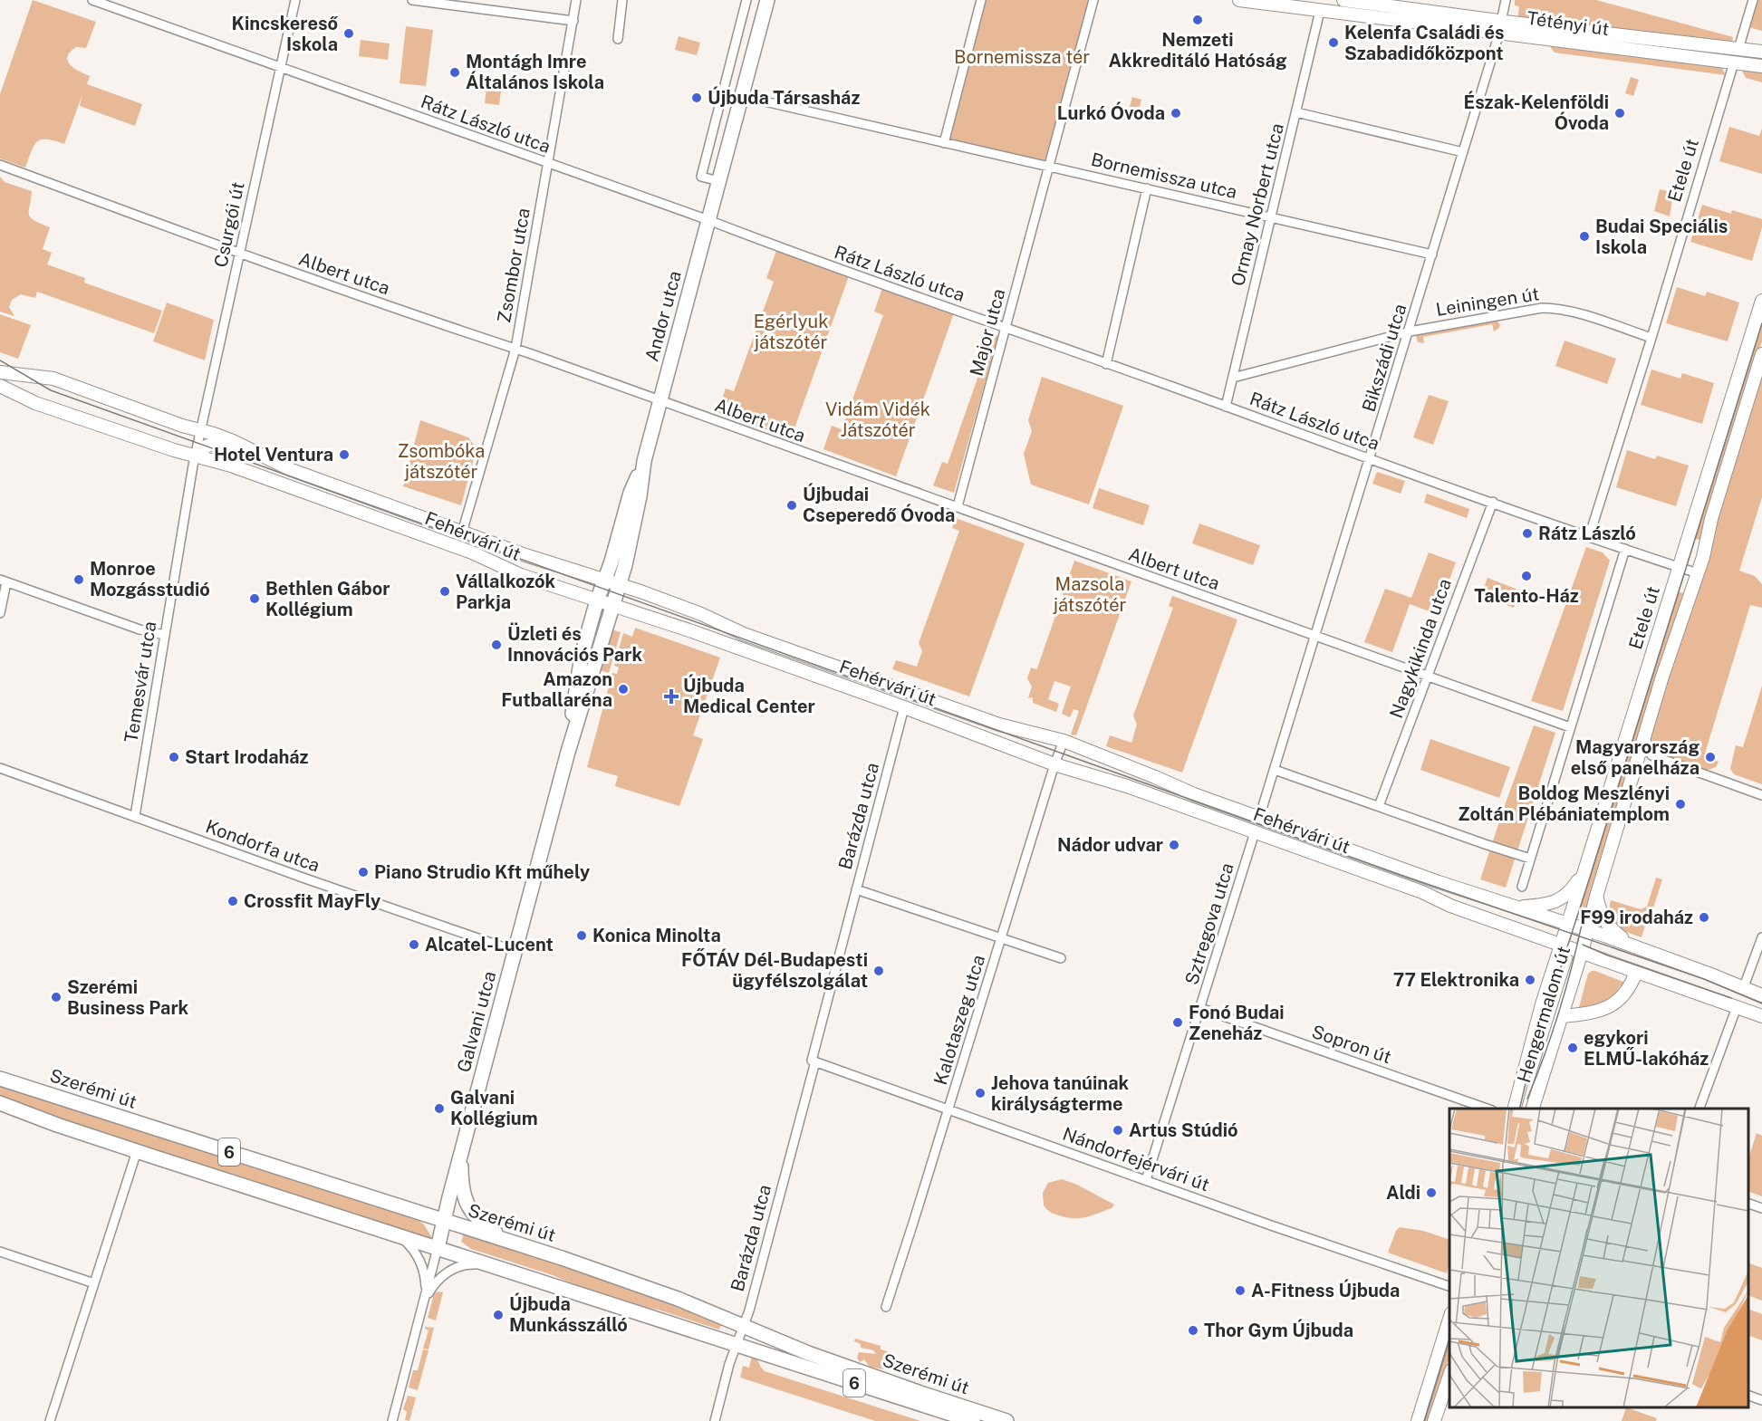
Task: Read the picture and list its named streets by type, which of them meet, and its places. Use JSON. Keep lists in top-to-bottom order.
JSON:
{
  "streets": {
    "main road": [
      "Andor utca",
      "Galvani utca",
      "Szerémi út",
      "6"
    ],
    "street": [
      "Tétényi út",
      "Rátz László utca",
      "Etele út",
      "Bornemissza utca",
      "Ormay Norbert utca",
      "Csurgói út",
      "Zsombor utca",
      "Albert utca",
      "Leiningen út",
      "Major utca",
      "Bikszádi utca",
      "Fehérvári út",
      "Nagykikinda utca",
      "Temesvár utca",
      "Barázda utca",
      "Kondorfa utca",
      "Sztregova utca",
      "Hengermalom út",
      "Kalotaszeg utca",
      "Sopron út",
      "Nándorfejérvári út"
    ]
  },
  "crossings": [
    ["Tétényi út", "Etele út"],
    ["Tétényi út", "Ormay Norbert utca"],
    ["Tétényi út", "Bikszádi utca"],
    ["Rátz László utca", "Etele út"],
    ["Rátz László utca", "Ormay Norbert utca"],
    ["Rátz László utca", "Csurgói út"],
    ["Rátz László utca", "Zsombor utca"],
    ["Rátz László utca", "Andor utca"],
    ["Rátz László utca", "Major utca"],
    ["Rátz László utca", "Bikszádi utca"],
    ["Rátz László utca", "Nagykikinda utca"],
    ["Etele út", "Leiningen út"],
    ["Etele út", "Fehérvári út"],
    ["Etele út", "Hengermalom út"],
    ["Bornemissza utca", "Ormay Norbert utca"],
    ["Bornemissza utca", "Major utca"],
    ["Bornemissza utca", "Bikszádi utca"],
    ["Ormay Norbert utca", "Leiningen út"],
    ["Csurgói út", "Albert utca"],
    ["Csurgói út", "Fehérvári út"],
    ["Csurgói út", "Temesvár utca"],
    ["Zsombor utca", "Albert utca"],
    ["Zsombor utca", "Fehérvári út"],
    ["Albert utca", "Andor utca"],
    ["Albert utca", "Major utca"],
    ["Albert utca", "Bikszádi utca"],
    ["Albert utca", "Nagykikinda utca"],
    ["Leiningen út", "Bikszádi utca"],
    ["Andor utca", "Fehérvári út"],
    ["Andor utca", "Galvani utca"],
    ["Bikszádi utca", "Fehérvári út"],
    ["Fehérvári út", "Temesvár utca"],
    ["Fehérvári út", "Barázda utca"],
    ["Fehérvári út", "Sztregova utca"],
    ["Fehérvári út", "Hengermalom út"],
    ["Fehérvári út", "Kalotaszeg utca"],
    ["Fehérvári út", "Galvani utca"],
    ["Temesvár utca", "Kondorfa utca"],
    ["Barázda utca", "Szerémi út"],
    ["Barázda utca", "Nándorfejérvári út"],
    ["Kondorfa utca", "Galvani utca"],
    ["Sztregova utca", "Sopron út"],
    ["Sztregova utca", "Nándorfejérvári út"],
    ["Kalotaszeg utca", "Nándorfejérvári út"],
    ["Galvani utca", "Szerémi út"]
  ],
  "parks": [
    "Bornemissza tér",
    "Egérlyuk játszótér",
    "Vidám Vidék Játszótér",
    "Zsombóka játszótér",
    "Mazsola játszótér"
  ],
  "places": {
    "other": [
      "Nemzeti Akkreditáló Hatóság",
      "Kincskereső Iskola",
      "Kelenfa Családi és Szabadidőközpont",
      "Montágh Imre Általános Iskola",
      "Újbuda Társasház",
      "Lurkó Óvoda",
      "Észak-Kelenföldi Óvoda",
      "Budai Speciális Iskola",
      "Hotel Ventura",
      "Újbudai Cseperedő Óvoda",
      "Rátz László",
      "Talento-Ház",
      "Monroe Mozgásstudió",
      "Vállalkozók Parkja",
      "Bethlen Gábor Kollégium",
      "Üzleti és Innovációs Park",
      "Amazon Futballaréna",
      "Start Irodaház",
      "Magyarország első panelháza",
      "Boldog Meszlényi Zoltán Plébániatemplom",
      "Nádor udvar",
      "Piano Strudio Kft műhely",
      "Crossfit MayFly",
      "F99 irodaház",
      "Konica Minolta",
      "Alcatel-Lucent",
      "FŐTÁV Dél-Budapesti ügyfélszolgálat",
      "77 Elektronika",
      "Szerémi Business Park",
      "Fonó Budai Zeneház",
      "egykori ELMŰ-lakóház",
      "Jehova tanúinak királyságterme",
      "Galvani Kollégium",
      "Artus Stúdió",
      "Aldi",
      "A-Fitness Újbuda",
      "Újbuda Munkásszálló",
      "Thor Gym Újbuda"
    ],
    "health": ["Újbuda Medical Center"]
  }
}
